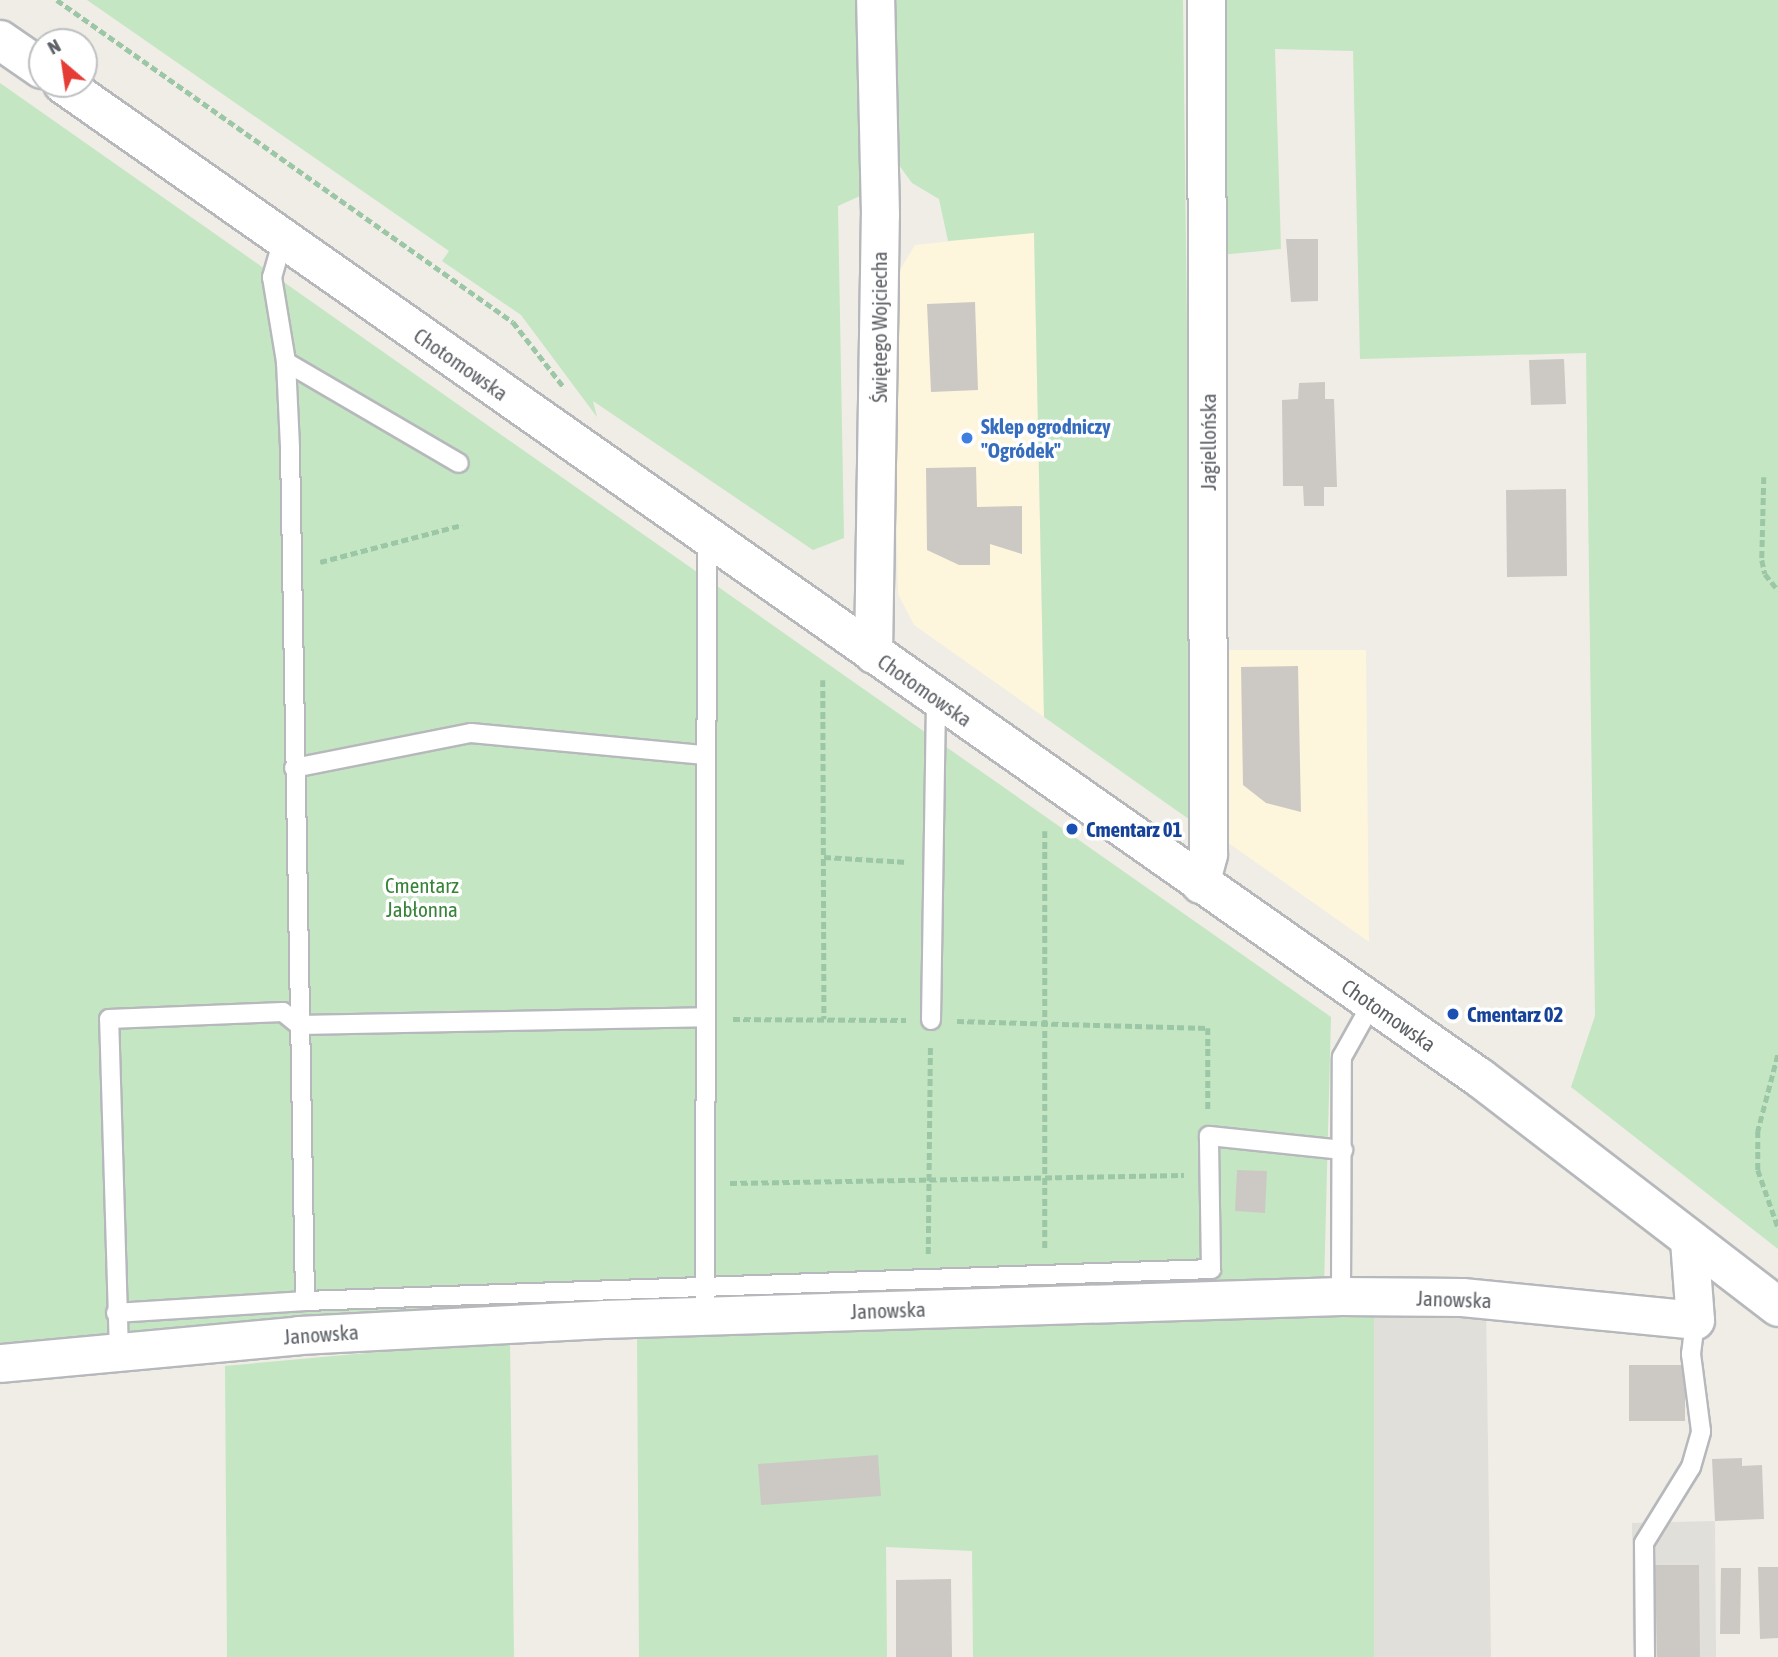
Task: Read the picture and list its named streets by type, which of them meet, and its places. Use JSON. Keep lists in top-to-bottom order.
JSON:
{
  "streets": {
    "street": [
      "Świętego Wojciecha",
      "Chotomowska",
      "Jagiellońska",
      "Janowska"
    ]
  },
  "crossings": [
    ["Świętego Wojciecha", "Chotomowska"],
    ["Chotomowska", "Jagiellońska"]
  ],
  "parks": ["Cmentarz Jabłonna"],
  "places": ["Sklep ogrodniczy \"Ogródek\"", "Cmentarz 01", "Cmentarz 02"],
  "north": "top left"
}
